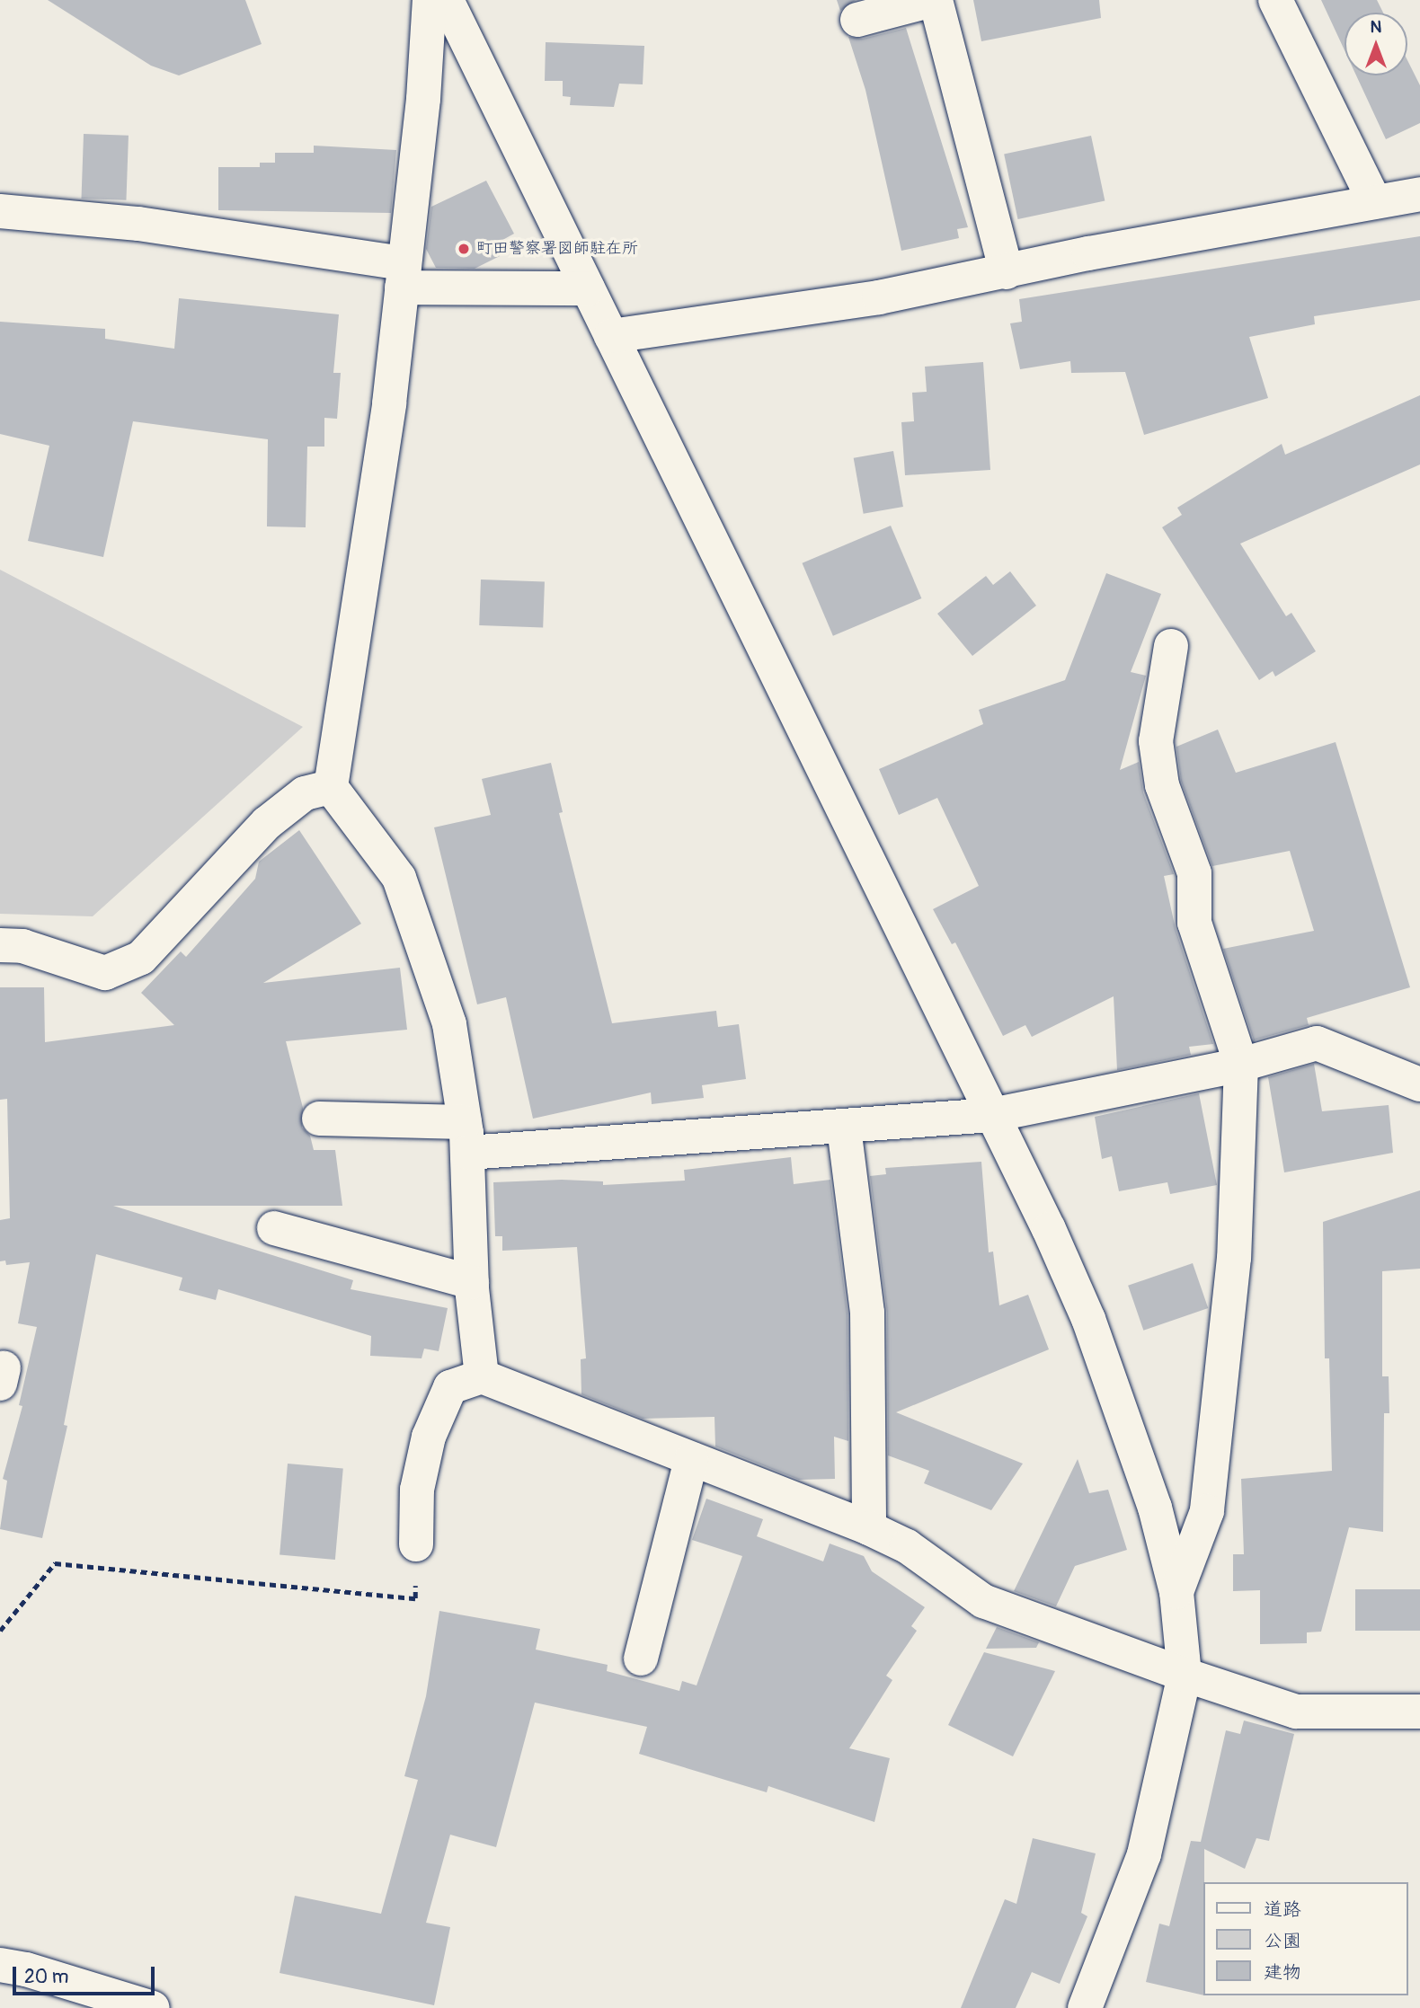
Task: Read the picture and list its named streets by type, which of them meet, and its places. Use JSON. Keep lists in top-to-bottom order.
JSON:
{
  "places": ["町田警察署図師駐在所"],
  "legend": ["道路", "公園", "建物"],
  "scale_bar": "20 m",
  "north": "top"
}
